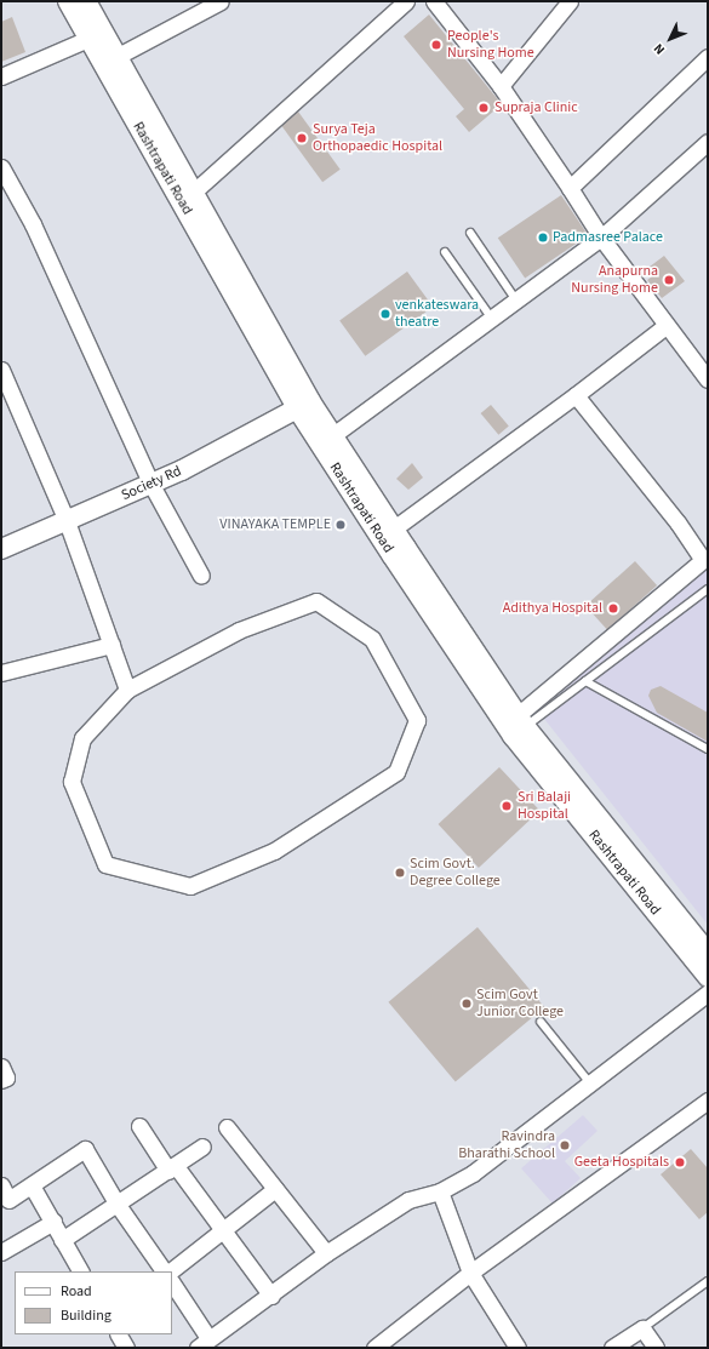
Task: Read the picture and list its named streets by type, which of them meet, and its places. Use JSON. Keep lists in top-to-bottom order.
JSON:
{
  "streets": {
    "street": ["Rashtrapati Road", "Society Rd"]
  },
  "crossings": [
    ["Rashtrapati Road", "Society Rd"]
  ],
  "places": [
    "People's Nursing Home",
    "Supraja Clinic",
    "Surya Teja Orthopaedic Hospital",
    "Padmasree Palace",
    "Anapurna Nursing Home",
    "venkateswara theatre",
    "VINAYAKA TEMPLE",
    "Adithya Hospital",
    "Sri Balaji Hospital",
    "Scim Govt. Degree College",
    "Scim Govt Junior College",
    "Ravindra Bharathi School",
    "Geeta Hospitals"
  ],
  "legend": ["Road", "Building"],
  "north": "bottom left"
}
